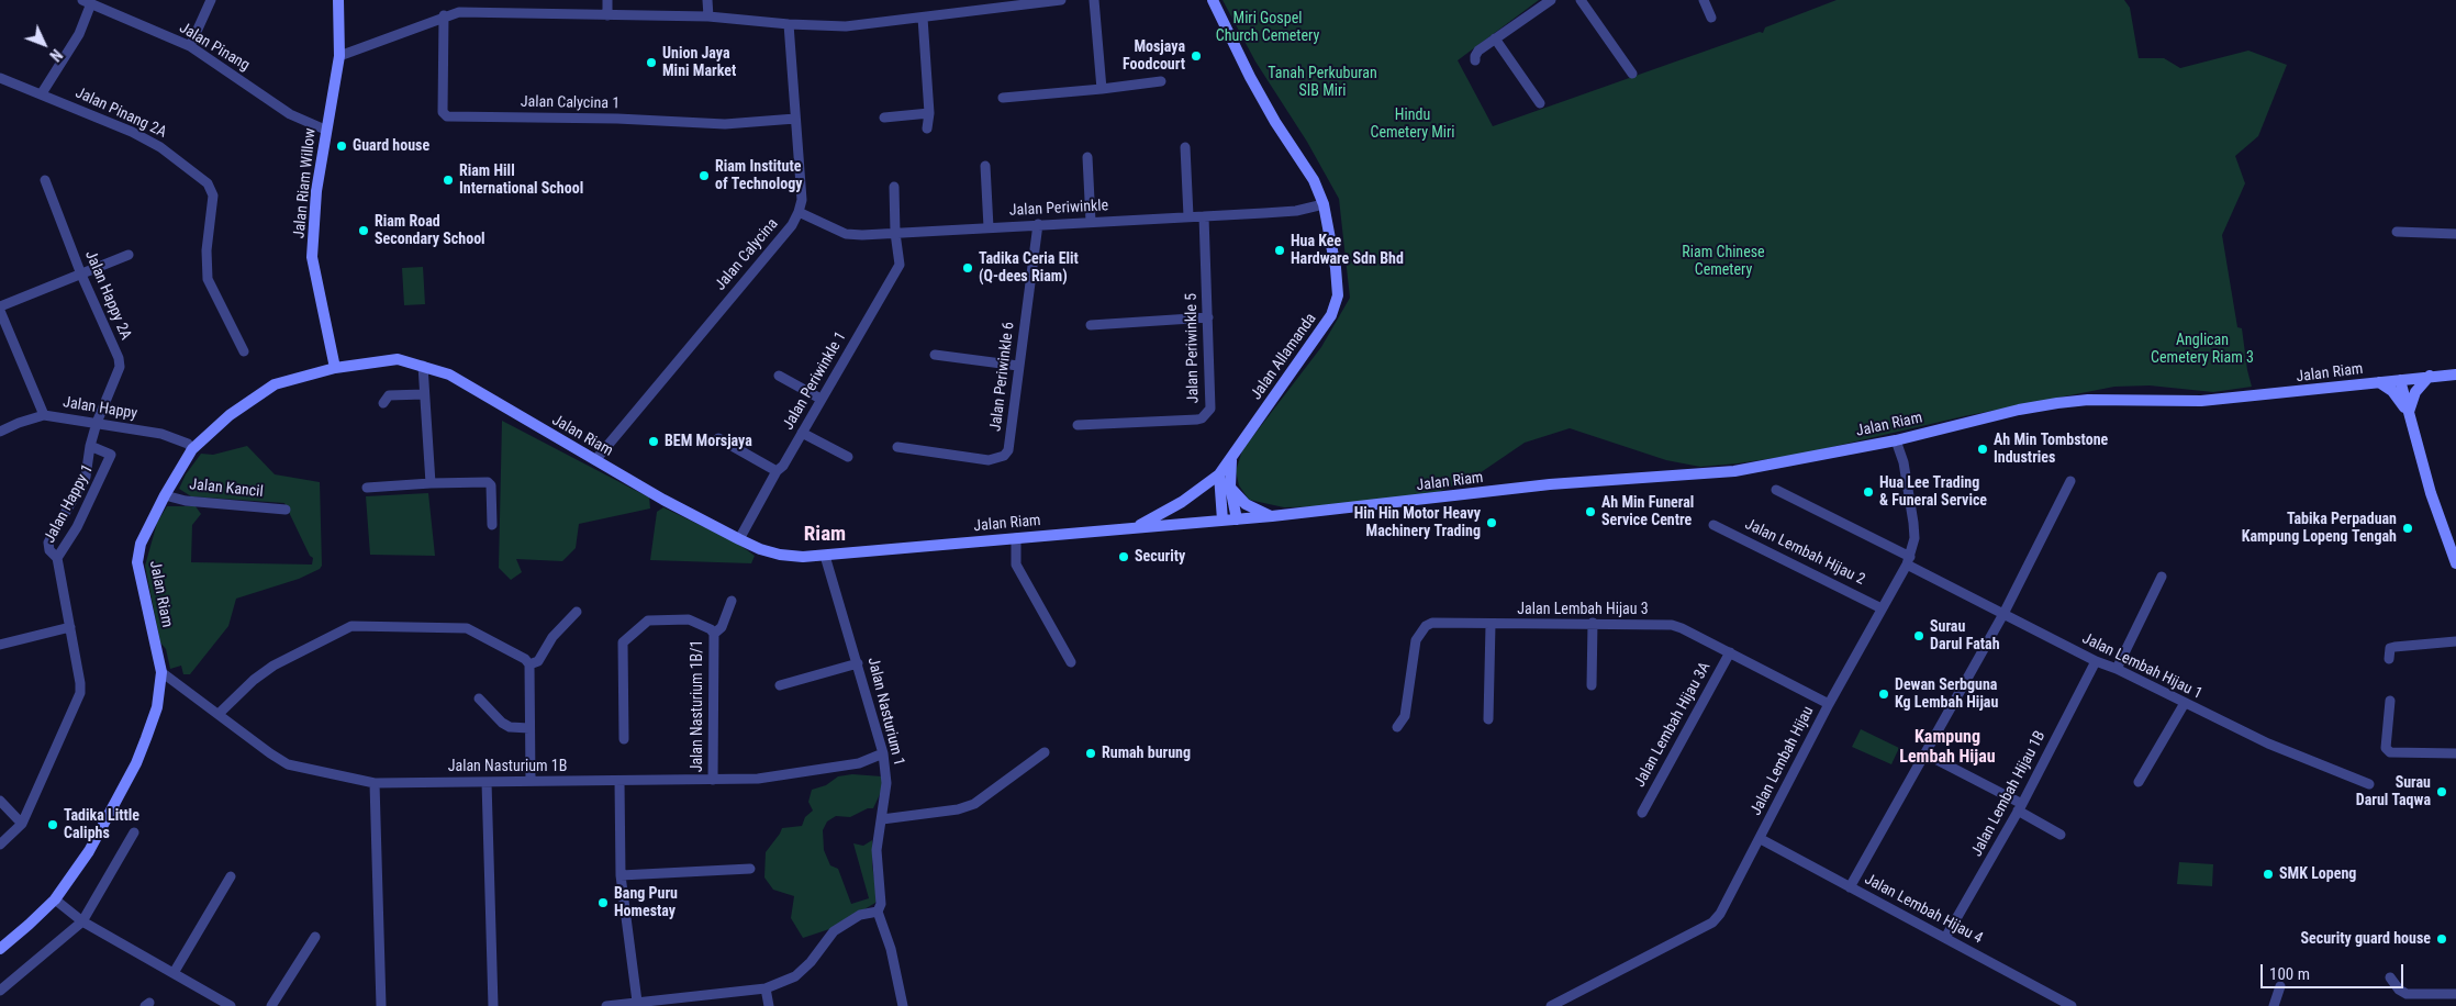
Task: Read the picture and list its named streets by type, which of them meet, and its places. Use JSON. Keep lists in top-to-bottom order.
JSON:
{
  "streets": {
    "main road": ["Jalan Riam Willow", "Jalan Allamanda", "Jalan Riam"],
    "street": [
      "Jalan Pinang",
      "Jalan Calycina 1",
      "Jalan Pinang 2A",
      "Jalan Periwinkle",
      "Jalan Calycina",
      "Jalan Happy 2A",
      "Jalan Periwinkle 5",
      "Jalan Periwinkle 6",
      "Jalan Periwinkle 1",
      "Jalan Happy",
      "Jalan Kancil",
      "Jalan Happy 1",
      "Jalan Lembah Hijau 2",
      "Jalan Lembah Hijau 3",
      "Jalan Lembah Hijau 1",
      "Jalan Nasturium 1B/1",
      "Jalan Nasturium 1",
      "Jalan Lembah Hijau 3A",
      "Jalan Lembah Hijau",
      "Jalan Nasturium 1B",
      "Jalan Lembah Hijau 1B",
      "Jalan Lembah Hijau 4"
    ]
  },
  "crossings": [
    ["Jalan Pinang", "Jalan Riam Willow"],
    ["Jalan Calycina 1", "Jalan Calycina"],
    ["Jalan Riam Willow", "Jalan Riam"],
    ["Jalan Periwinkle", "Jalan Calycina"],
    ["Jalan Periwinkle", "Jalan Periwinkle 5"],
    ["Jalan Periwinkle", "Jalan Allamanda"],
    ["Jalan Periwinkle", "Jalan Periwinkle 6"],
    ["Jalan Periwinkle", "Jalan Periwinkle 1"],
    ["Jalan Calycina", "Jalan Riam"],
    ["Jalan Happy 2A", "Jalan Happy"],
    ["Jalan Happy 2A", "Jalan Happy 1"],
    ["Jalan Allamanda", "Jalan Riam"],
    ["Jalan Riam", "Jalan Periwinkle 1"],
    ["Jalan Riam", "Jalan Happy"],
    ["Jalan Riam", "Jalan Kancil"],
    ["Jalan Riam", "Jalan Nasturium 1"],
    ["Jalan Riam", "Jalan Lembah Hijau"],
    ["Jalan Riam", "Jalan Nasturium 1B"],
    ["Jalan Happy", "Jalan Happy 1"],
    ["Jalan Lembah Hijau 2", "Jalan Lembah Hijau"],
    ["Jalan Lembah Hijau 3", "Jalan Lembah Hijau 3A"],
    ["Jalan Lembah Hijau 3", "Jalan Lembah Hijau"],
    ["Jalan Lembah Hijau 1", "Jalan Lembah Hijau"],
    ["Jalan Lembah Hijau 1", "Jalan Lembah Hijau 1B"],
    ["Jalan Nasturium 1B/1", "Jalan Nasturium 1B"],
    ["Jalan Nasturium 1", "Jalan Nasturium 1B"],
    ["Jalan Lembah Hijau", "Jalan Lembah Hijau 4"],
    ["Jalan Lembah Hijau 1B", "Jalan Lembah Hijau 4"]
  ],
  "districts": ["Riam", "Kampung Lembah Hijau"],
  "parks": [
    "Miri Gospel Church Cemetery",
    "Tanah Perkuburan SIB Miri",
    "Hindu Cemetery Miri",
    "Riam Chinese Cemetery",
    "Anglican Cemetery Riam 3"
  ],
  "places": [
    "Mosjaya Foodcourt",
    "Union Jaya Mini Market",
    "Guard house",
    "Riam Institute of Technology",
    "Riam Hill International School",
    "Riam Road Secondary School",
    "Hua Kee Hardware Sdn Bhd",
    "Tadika Ceria Elit (Q-dees Riam)",
    "BEM Morsjaya",
    "Ah Min Tombstone Industries",
    "Hua Lee Trading & Funeral Service",
    "Ah Min Funeral Service Centre",
    "Hin Hin Motor Heavy Machinery Trading",
    "Tabika Perpaduan Kampung Lopeng Tengah",
    "Security",
    "Surau Darul Fatah",
    "Dewan Serbguna Kg Lembah Hijau",
    "Rumah burung",
    "Surau Darul Taqwa",
    "Tadika Little Caliphs",
    "SMK Lopeng",
    "Bang Puru Homestay",
    "Security guard house"
  ],
  "scale_bar": "100 m",
  "north": "bottom right"
}
